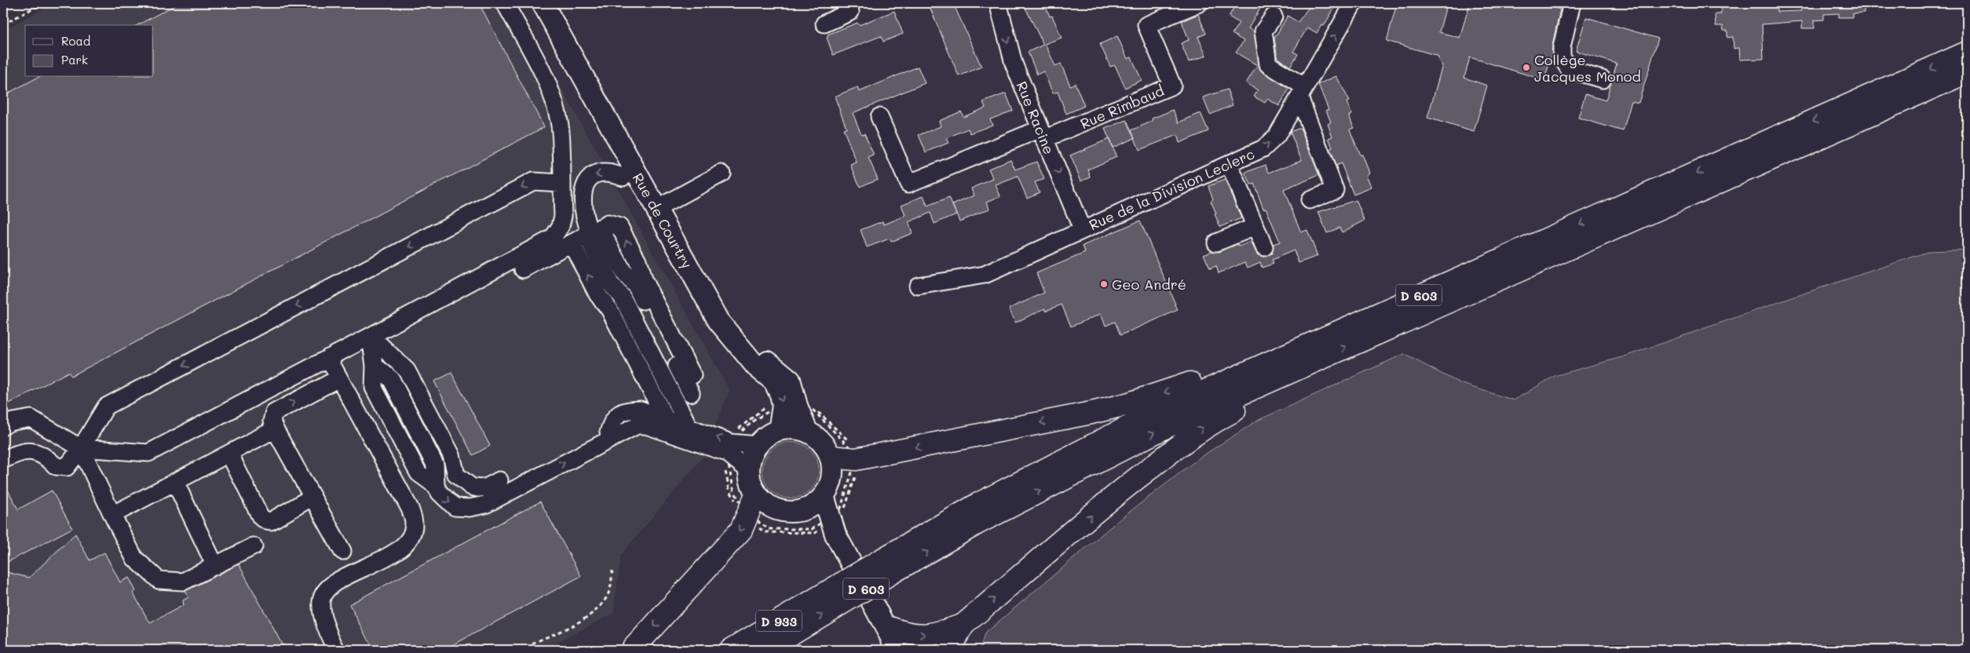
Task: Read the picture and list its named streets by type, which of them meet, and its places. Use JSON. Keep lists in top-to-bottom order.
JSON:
{
  "streets": {
    "highway": ["D 603", "D 933"],
    "main road": ["Rue de Courtry"],
    "street": ["Rue Rimbaud", "Rue Racine", "Rue de la Division Leclerc"]
  },
  "crossings": [
    ["Rue Rimbaud", "Rue Racine"],
    ["Rue Racine", "Rue de la Division Leclerc"],
    ["D 603", "D 933"]
  ],
  "one_way": ["Rue Racine", "Rue de la Division Leclerc"],
  "places": ["Collège Jacques Monod", "Geo André"],
  "legend": ["Road", "Park"]
}
